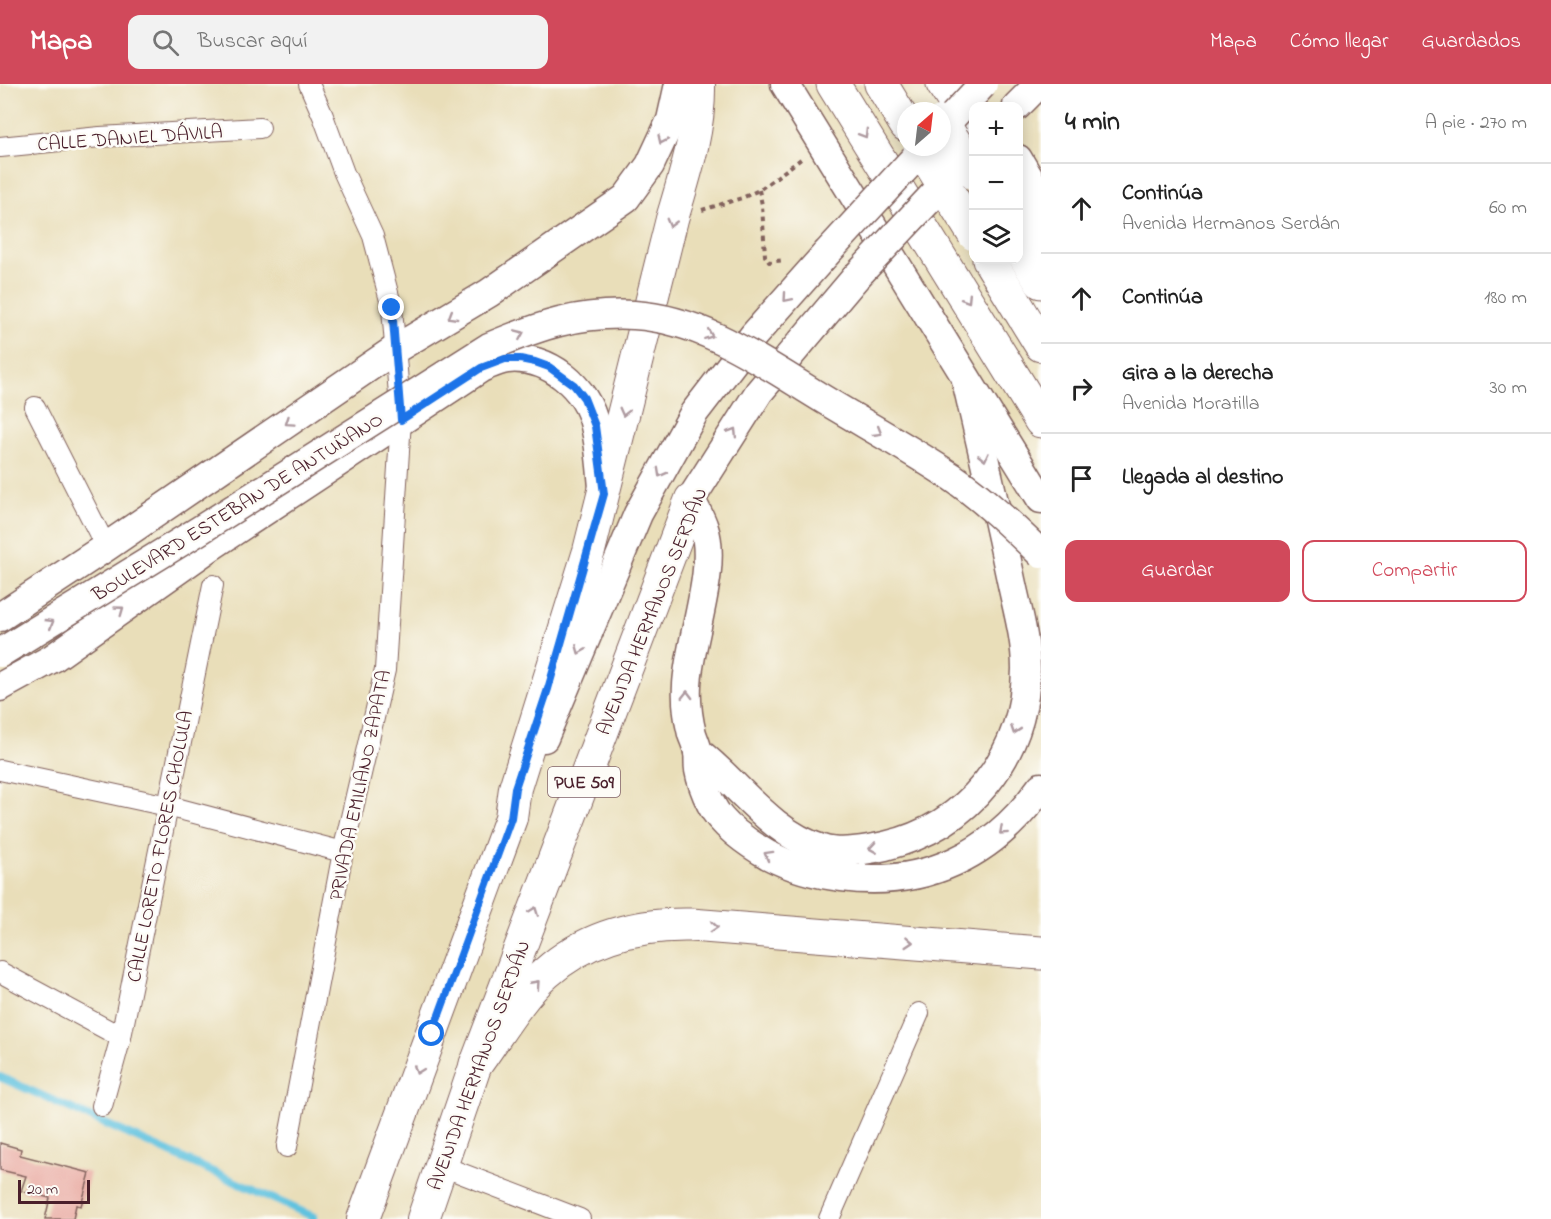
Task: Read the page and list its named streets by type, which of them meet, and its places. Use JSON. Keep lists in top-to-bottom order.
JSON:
{
  "streets": {
    "main road": ["AVENIDA HERMANOS SERDÁN", "PUE 509"],
    "street": [
      "CALLE DANIEL DÁVILA",
      "BOULEVARD ESTEBAN DE ANTUÑANO",
      "PRIVADA EMILIANO ZAPATA",
      "CALLE LORETO FLORES CHOLULA"
    ]
  },
  "crossings": [
    ["BOULEVARD ESTEBAN DE ANTUÑANO", "PRIVADA EMILIANO ZAPATA"]
  ],
  "scale_bar": "20 m",
  "north": "top right",
  "page": {
    "header": "Mapa",
    "search": "Buscar aquí",
    "nav": ["Mapa", "Cómo llegar", "Guardados"],
    "heading": ["4 min", "A pie · 270 m"],
    "map_buttons": ["+", "−"],
    "list": [
      ["Continúa", "Avenida Hermanos Serdán", "60 m"],
      ["Continúa", "180 m"],
      ["Gira a la derecha", "Avenida Moratilla", "30 m"],
      "Llegada al destino"
    ],
    "buttons": ["Guardar", "Compartir"],
    "scale": "20 m"
  }
}
